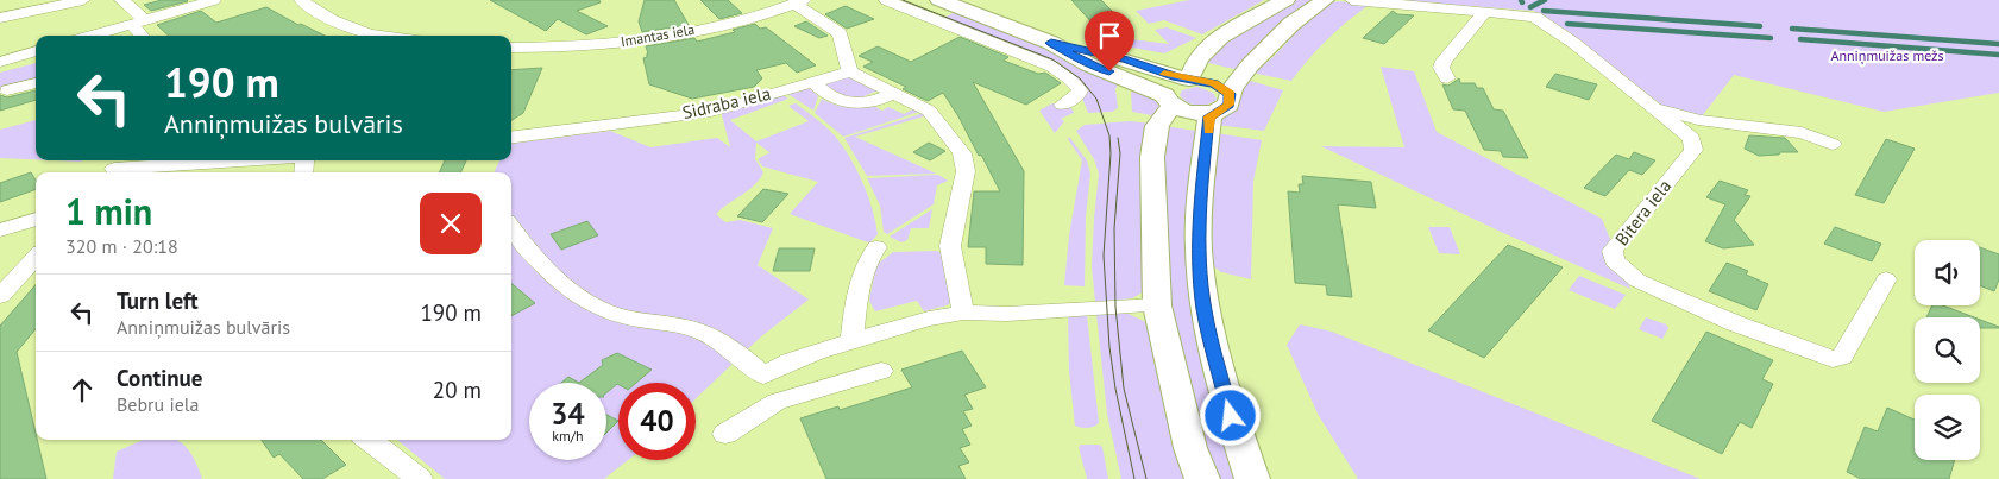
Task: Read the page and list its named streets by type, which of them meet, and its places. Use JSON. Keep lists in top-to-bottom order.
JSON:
{
  "streets": {
    "street": ["Imantas iela", "Sidraba iela", "Bitera iela"]
  },
  "parks": ["Anniņmuižas mežs"],
  "page": {
    "turn": ["190 m", "Anniņmuižas bulvāris"],
    "heading": ["1 min", "320 m · 20:18"],
    "list": [
      {
        "name": "Turn left",
        "note": "Anniņmuižas bulvāris",
        "value": "190 m"
      },
      {
        "name": "Continue",
        "note": "Bebru iela",
        "value": "20 m"
      }
    ],
    "speed": "34 km/h",
    "limit": "40"
  }
}
